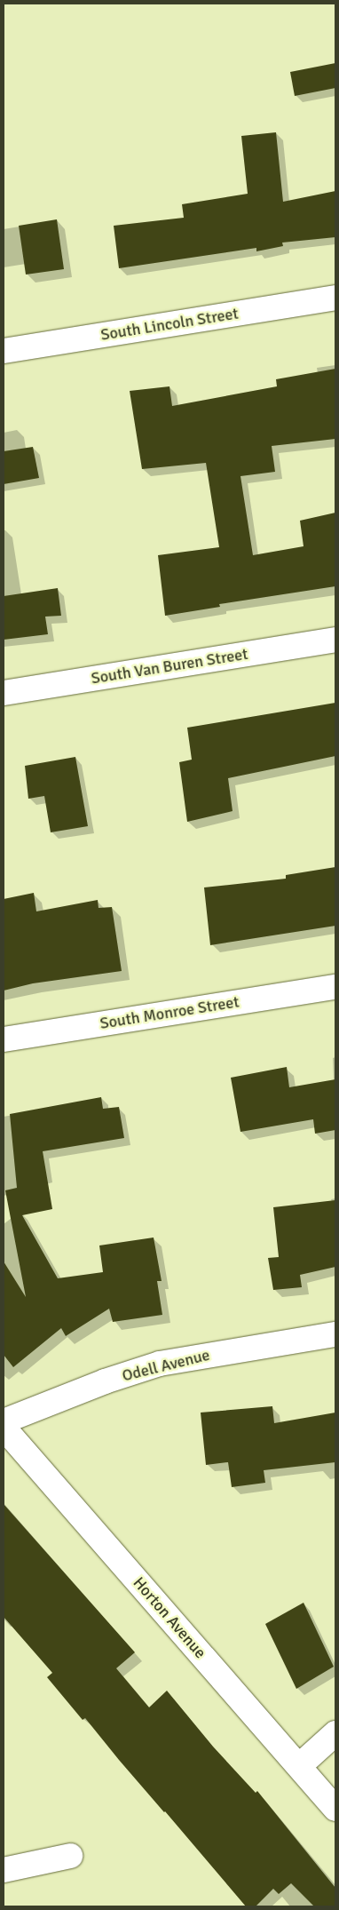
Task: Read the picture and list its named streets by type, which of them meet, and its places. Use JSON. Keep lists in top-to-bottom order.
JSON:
{
  "streets": {
    "street": [
      "South Lincoln Street",
      "South Van Buren Street",
      "South Monroe Street",
      "Odell Avenue",
      "Horton Avenue"
    ]
  }
}
